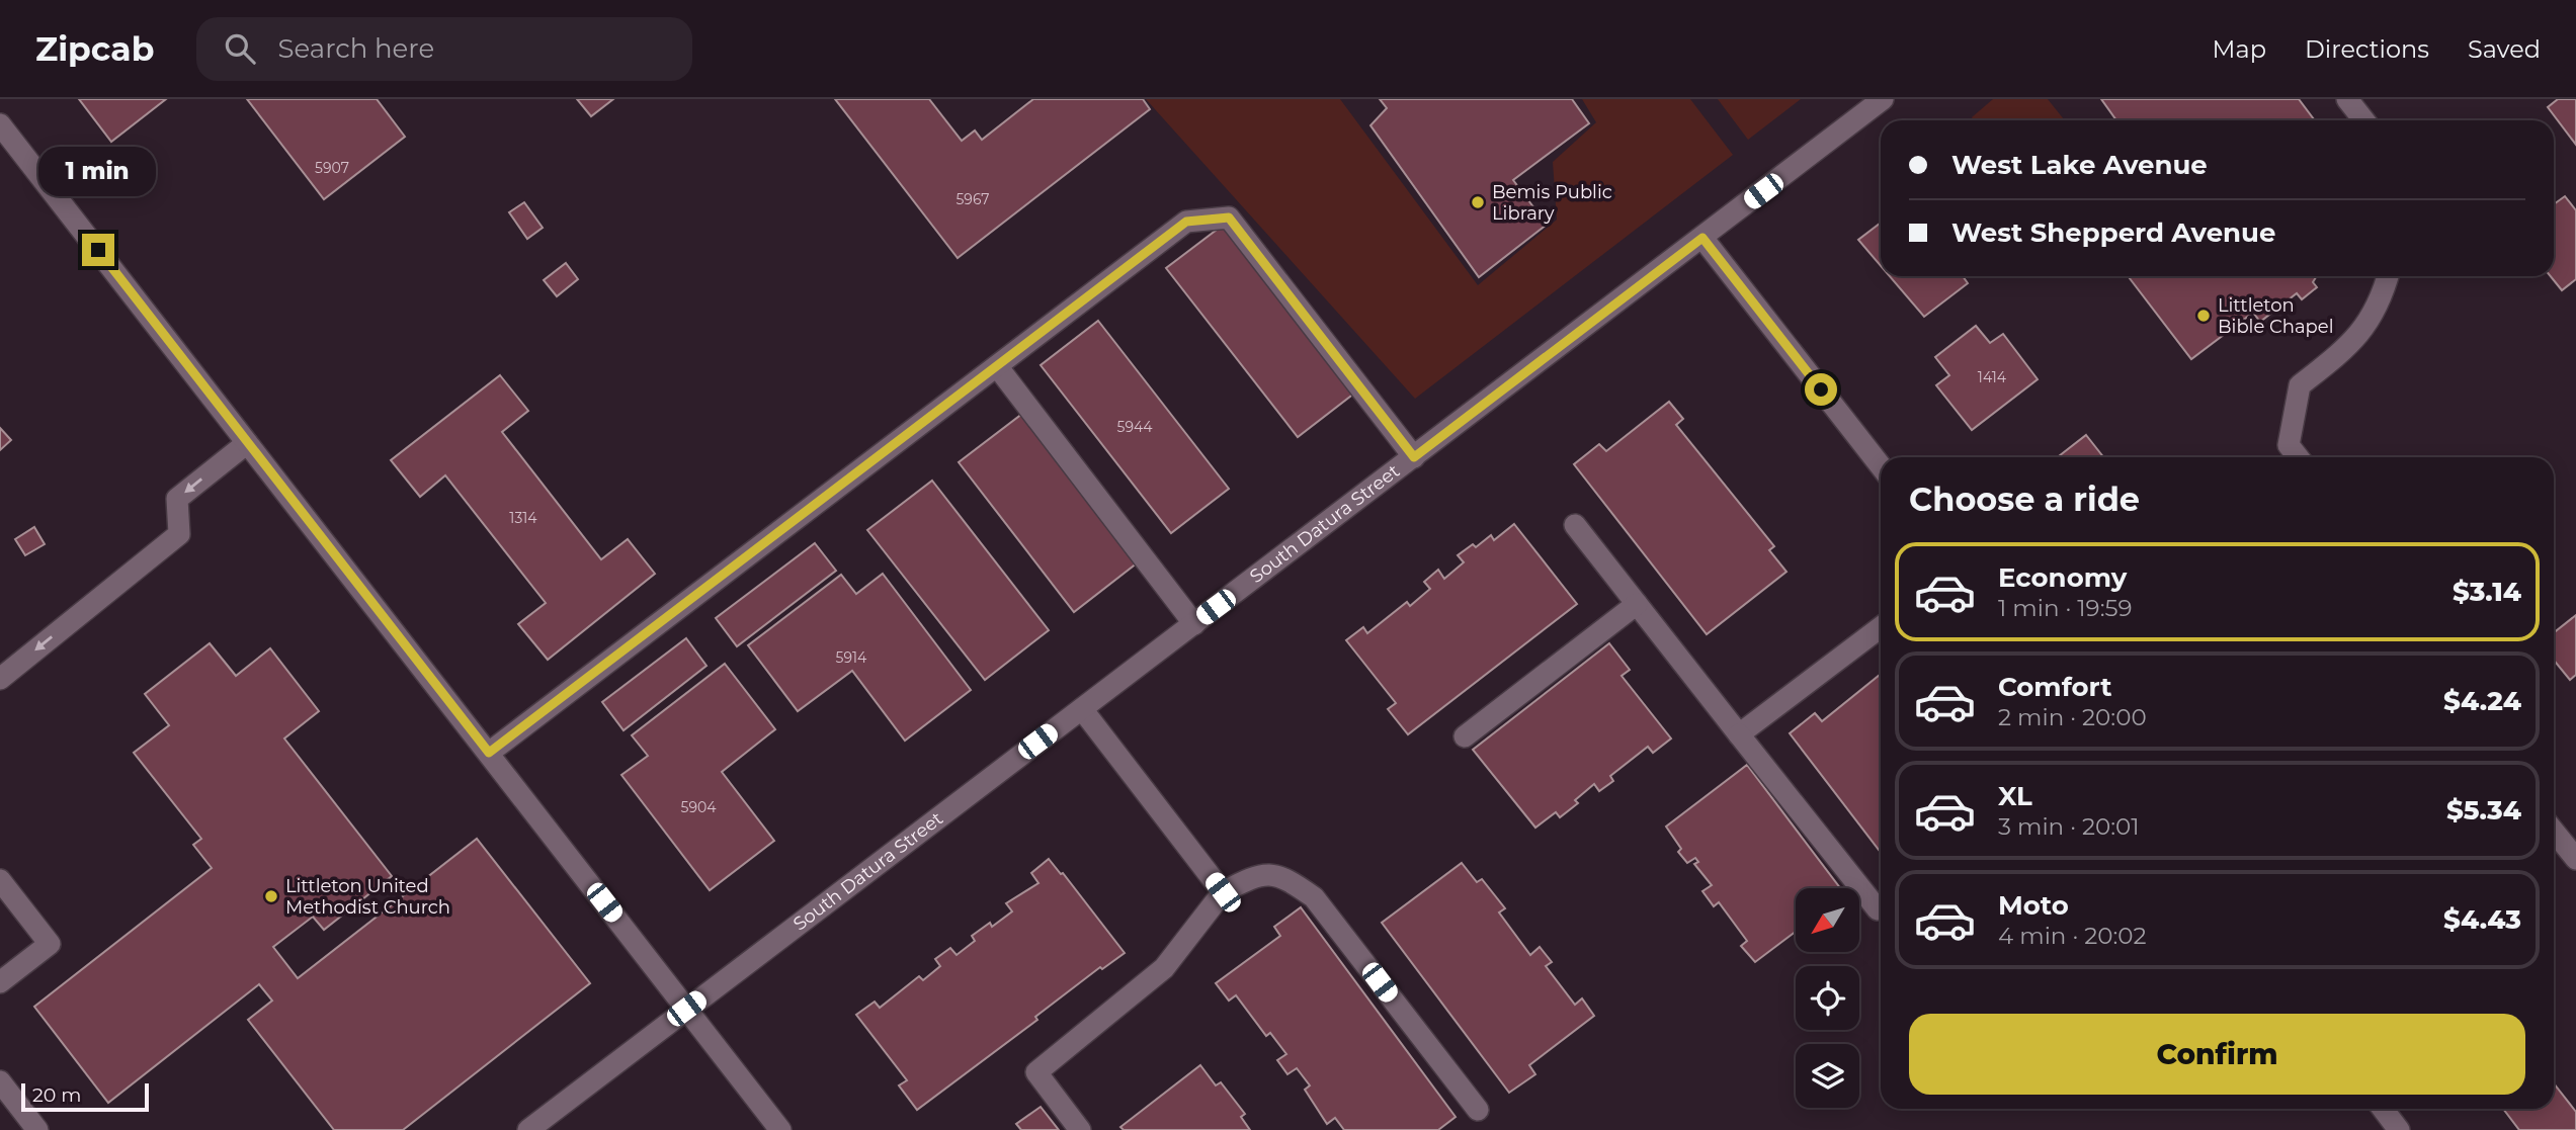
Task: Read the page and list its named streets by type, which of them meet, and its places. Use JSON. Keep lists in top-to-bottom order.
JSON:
{
  "streets": {
    "street": ["South Datura Street"]
  },
  "places": ["Bemis Public Library", "Littleton Bible Chapel", "Littleton United Methodist Church"],
  "house_numbers": [
    "5907",
    "5967",
    "1414",
    "5944",
    "1314",
    "5914",
    "5904"
  ],
  "scale_bar": "20 m",
  "north": "bottom left",
  "page": {
    "header": "Zipcab",
    "search": "Search here",
    "nav": ["Map", "Directions", "Saved"],
    "banner": ["West Lake Avenue", "West Shepperd Avenue"],
    "bubble": "1 min",
    "heading": "Choose a ride",
    "list": [
      {
        "name": "Economy",
        "note": "1 min · 19:59",
        "value": "$3.14"
      },
      {
        "name": "Comfort",
        "note": "2 min · 20:00",
        "value": "$4.24"
      },
      {
        "name": "XL",
        "note": "3 min · 20:01",
        "value": "$5.34"
      },
      {
        "name": "Moto",
        "note": "4 min · 20:02",
        "value": "$4.43"
      }
    ],
    "buttons": "Confirm",
    "scale": "20 m"
  }
}
